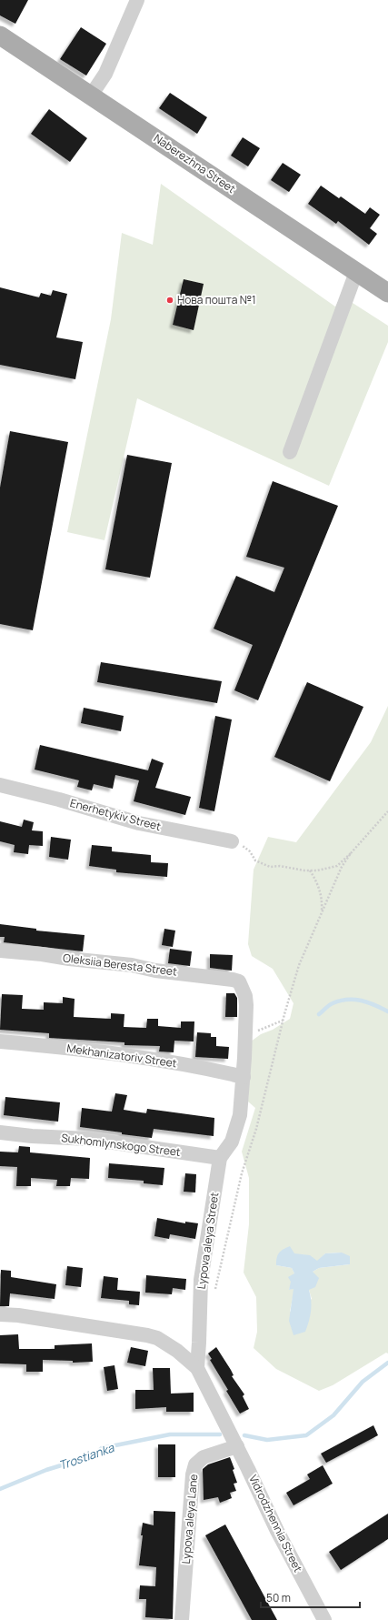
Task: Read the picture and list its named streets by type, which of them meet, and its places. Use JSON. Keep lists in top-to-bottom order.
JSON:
{
  "streets": {
    "main road": ["Naberezhna Street"],
    "street": [
      "Enerhetykiv Street",
      "Oleksiia Beresta Street",
      "Mekhanizatoriv Street",
      "Sukhomlynskogo Street",
      "Lypova aleya Street",
      "Lypova aleya Lane",
      "Vidrodzhennia Street"
    ]
  },
  "crossings": [
    ["Sukhomlynskogo Street", "Lypova aleya Street"],
    ["Lypova aleya Lane", "Vidrodzhennia Street"]
  ],
  "water": ["Trostianka"],
  "places": ["Нова пошта №1"],
  "scale_bar": "50 m"
}
